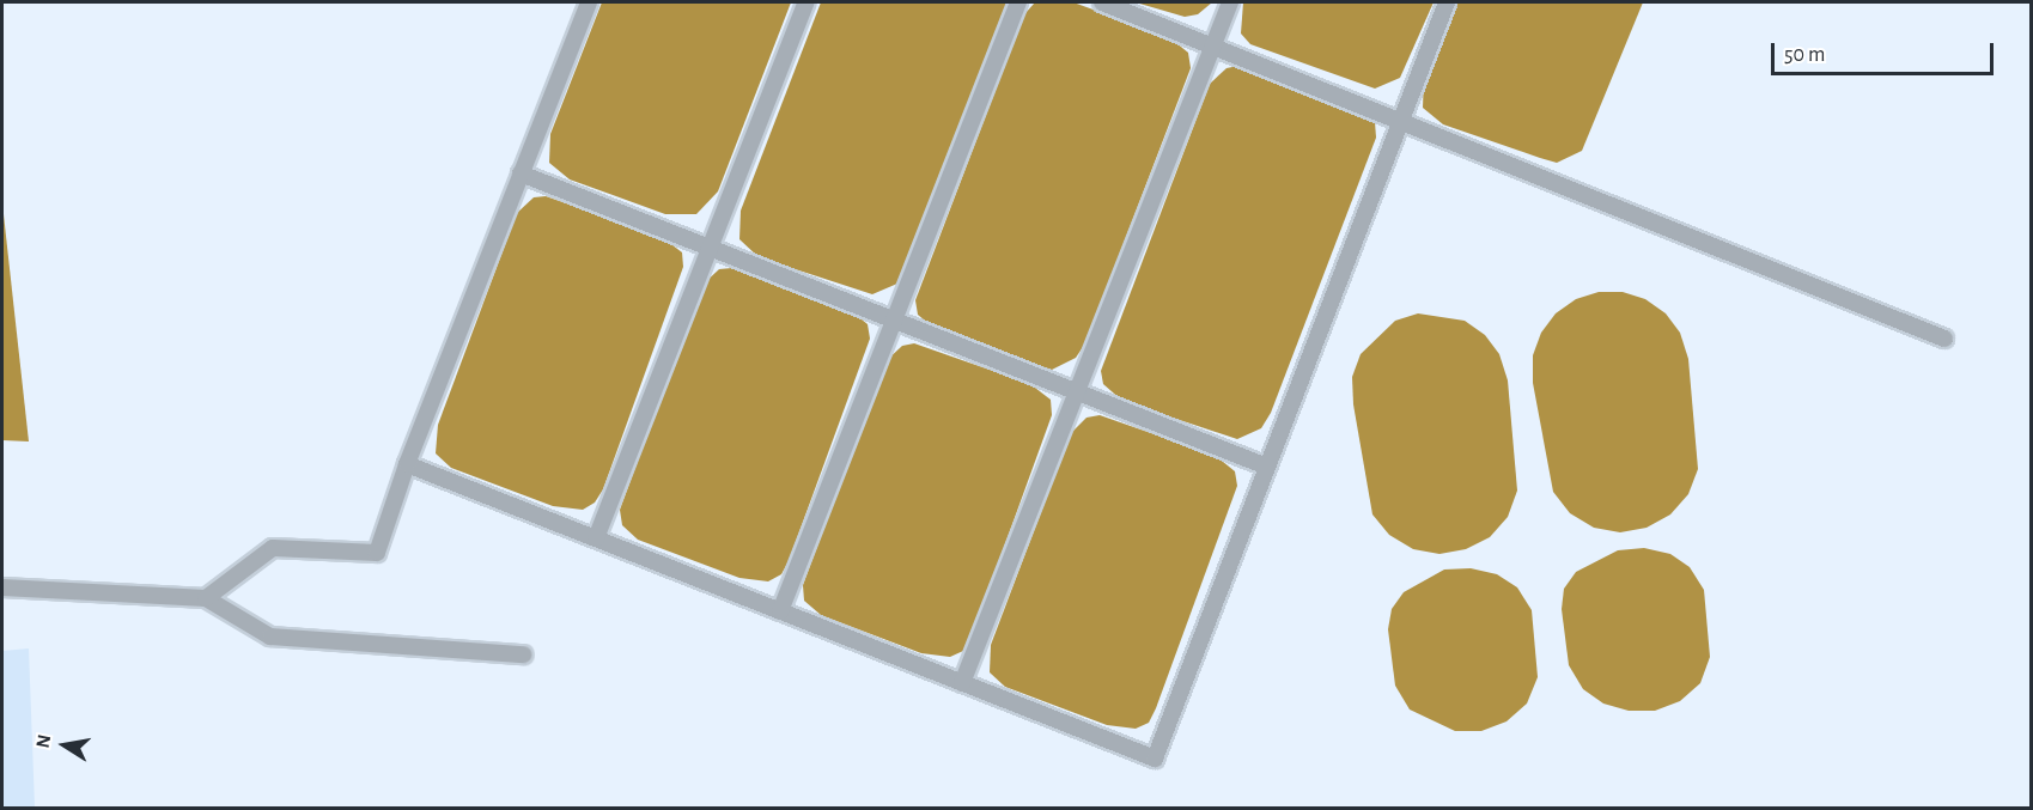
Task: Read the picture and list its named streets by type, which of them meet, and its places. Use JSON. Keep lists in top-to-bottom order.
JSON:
{
  "scale_bar": "50 m",
  "north": "left"
}
